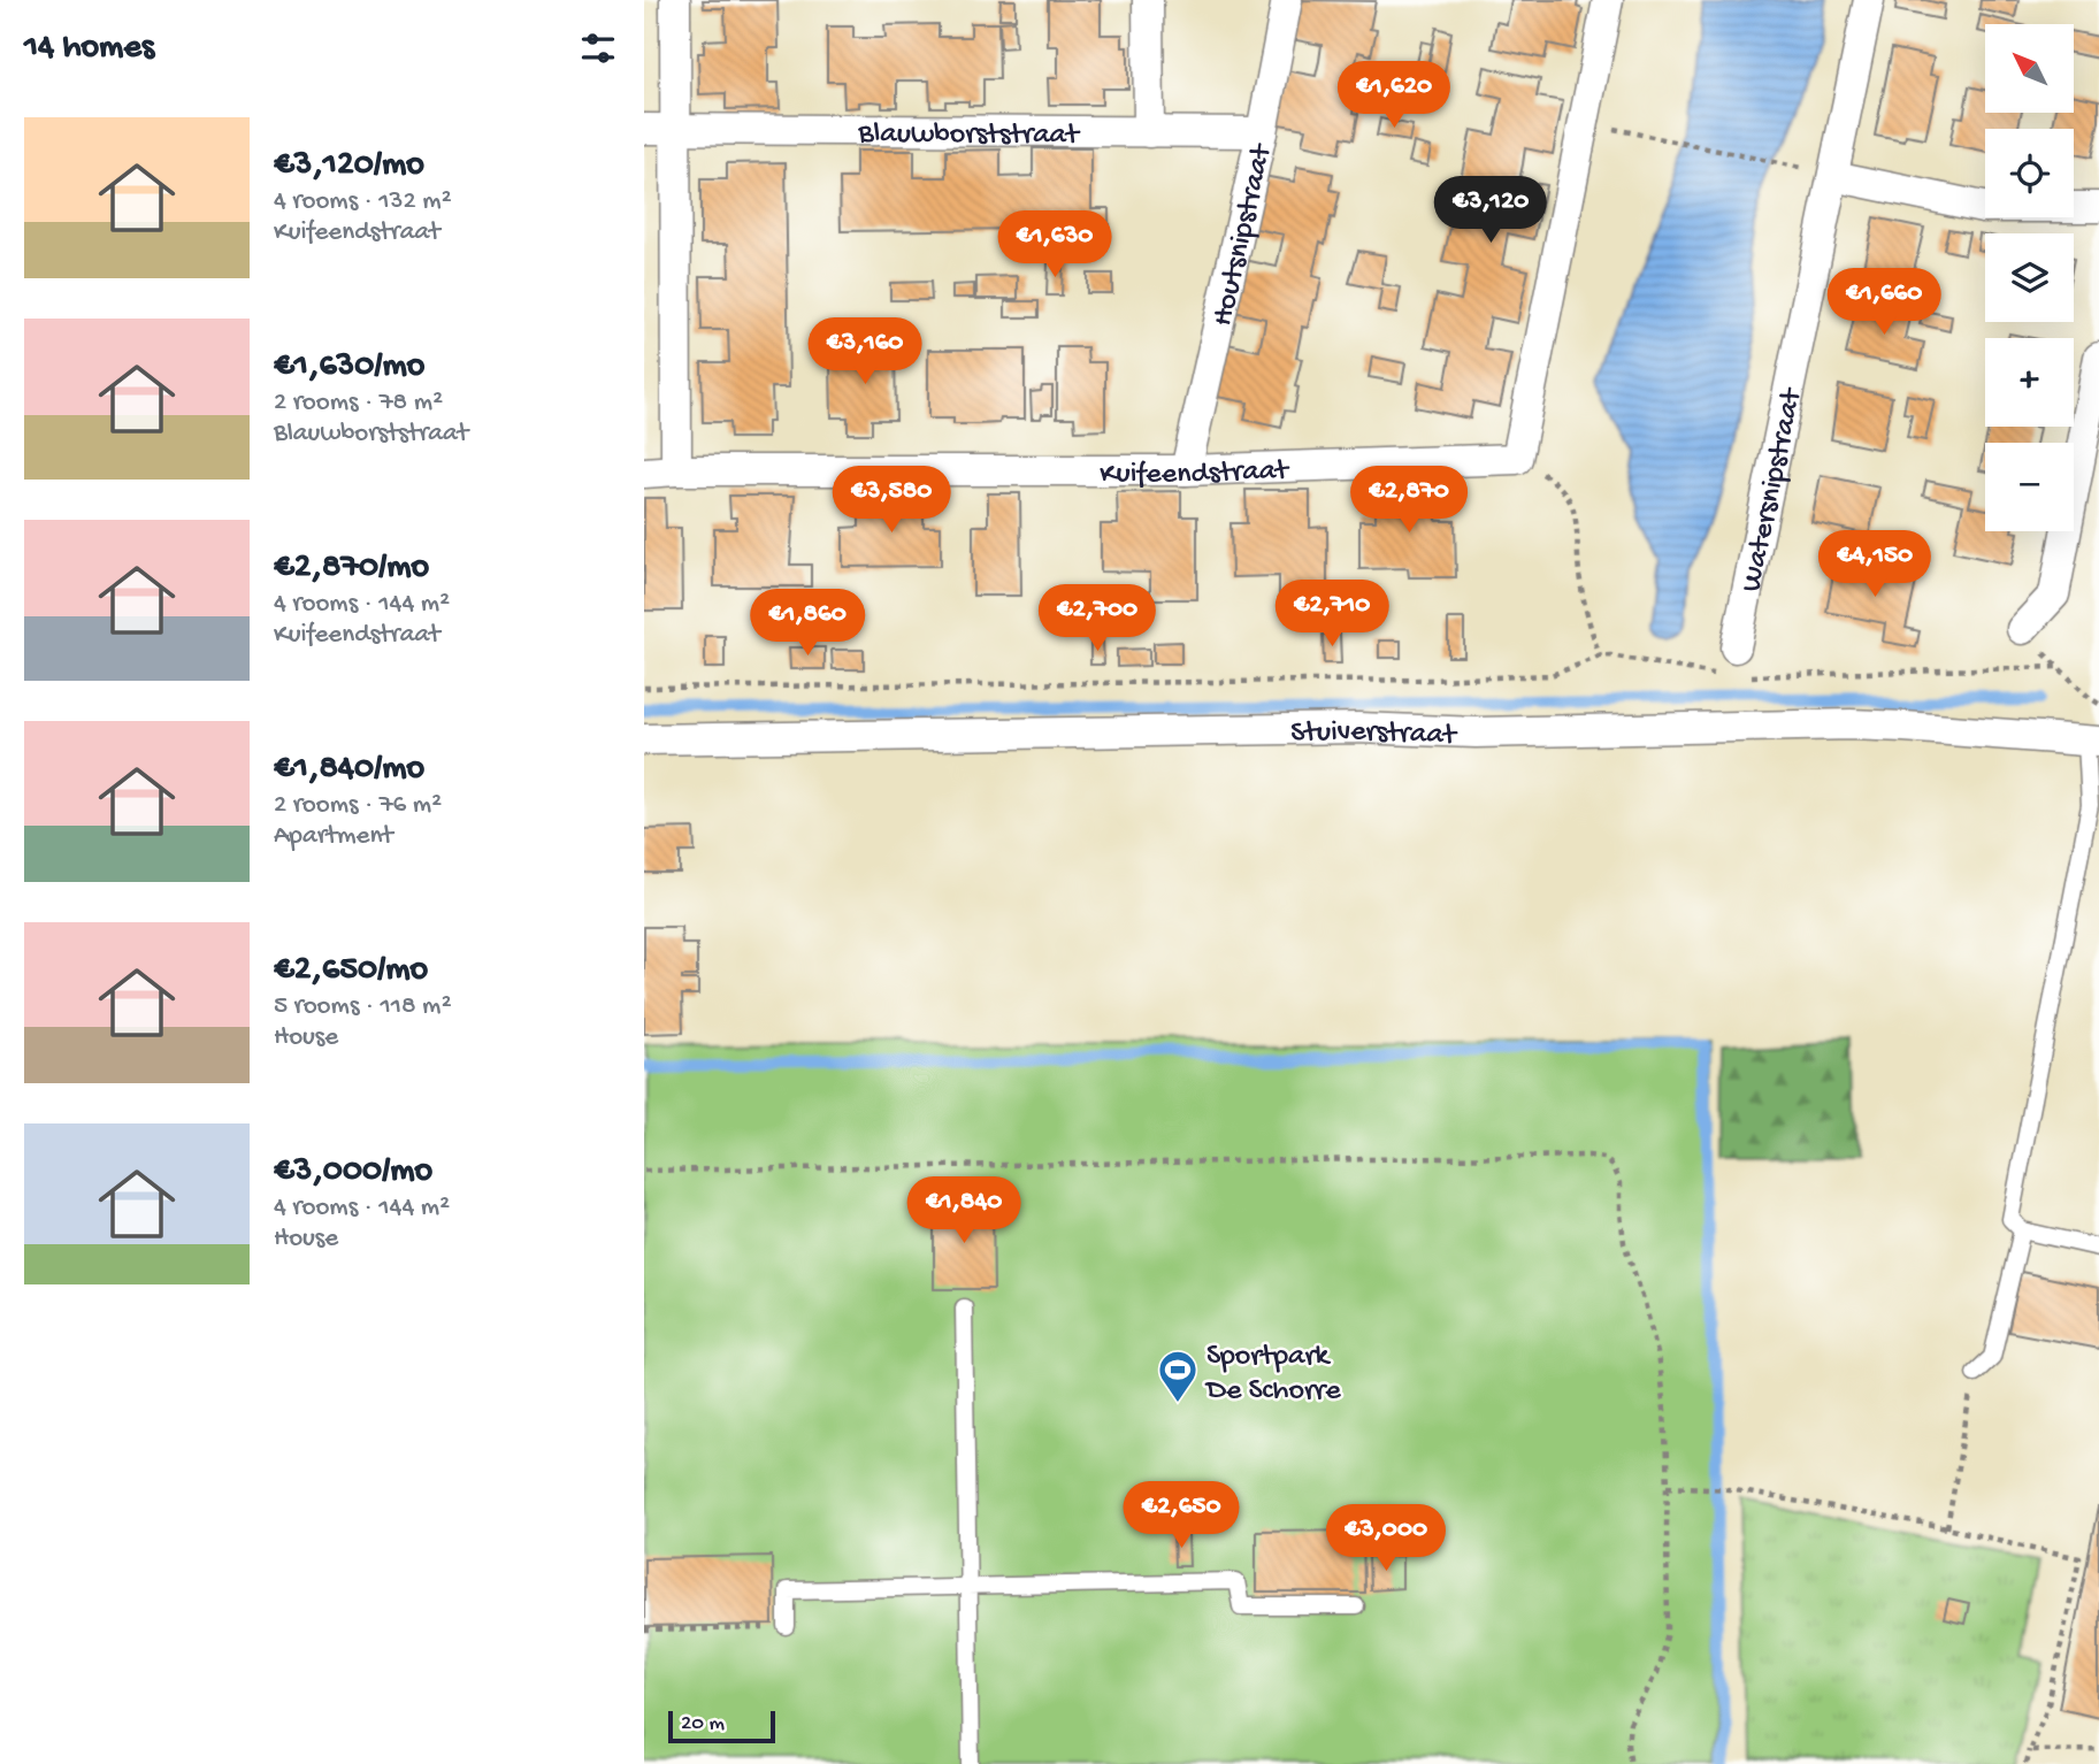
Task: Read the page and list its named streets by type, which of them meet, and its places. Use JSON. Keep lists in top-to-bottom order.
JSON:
{
  "streets": {
    "street": [
      "Blauwborststraat",
      "Houtsnipstraat",
      "Kuifeendstraat",
      "Watersnipstraat",
      "Stuiverstraat"
    ]
  },
  "crossings": [
    ["Blauwborststraat", "Houtsnipstraat"],
    ["Houtsnipstraat", "Kuifeendstraat"]
  ],
  "places": {
    "sports": ["Sportpark De Schorre"]
  },
  "scale_bar": "20 m",
  "north": "top left",
  "page": {
    "heading": "14 homes",
    "map_buttons": ["+", "−"],
    "price": [
      "€1,620",
      "€3,120",
      "€1,630",
      "€1,660",
      "€3,160",
      "€3,580",
      "€2,870",
      "€4,150",
      "€2,710",
      "€2,700",
      "€1,860",
      "€1,840",
      "€2,650",
      "€3,000"
    ],
    "list": [
      {
        "name": "€3,120/mo",
        "note": "4 rooms · 132 m² · Kuifeendstraat"
      },
      {
        "name": "€1,630/mo",
        "note": "2 rooms · 78 m² · Blauwborststraat"
      },
      {
        "name": "€2,870/mo",
        "note": "4 rooms · 144 m² · Kuifeendstraat"
      },
      {
        "name": "€1,840/mo",
        "note": "2 rooms · 76 m² · Apartment"
      },
      {
        "name": "€2,650/mo",
        "note": "5 rooms · 118 m² · House"
      },
      {
        "name": "€3,000/mo",
        "note": "4 rooms · 144 m² · House"
      }
    ],
    "scale": "20 m"
  }
}
